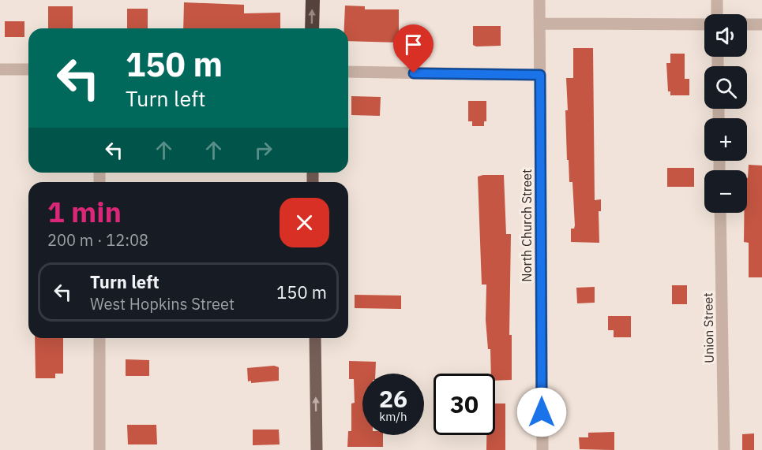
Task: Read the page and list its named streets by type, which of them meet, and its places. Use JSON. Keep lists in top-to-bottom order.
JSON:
{
  "streets": {
    "street": ["North Church Street", "Union Street"]
  },
  "page": {
    "map_buttons": ["+", "−"],
    "turn": ["150 m", "Turn left"],
    "heading": ["1 min", "200 m · 12:08"],
    "list": [
      {
        "name": "Turn left",
        "note": "West Hopkins Street",
        "value": "150 m"
      }
    ],
    "speed": "26 km/h",
    "limit": "30"
  }
}
